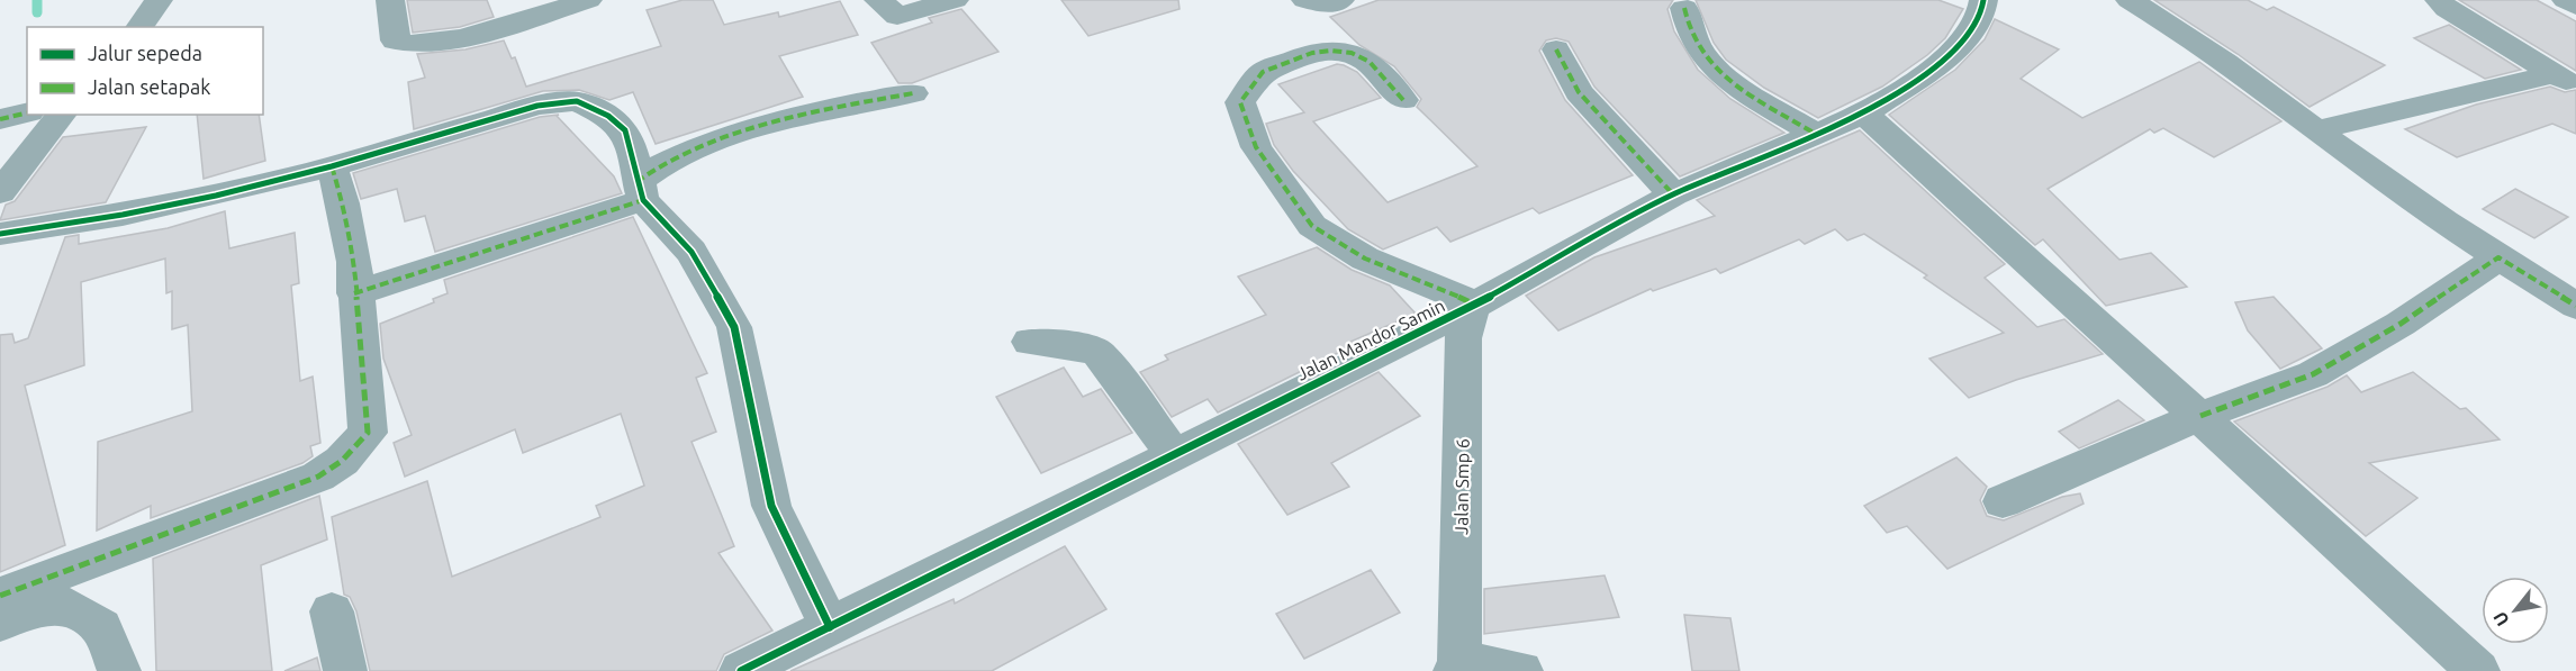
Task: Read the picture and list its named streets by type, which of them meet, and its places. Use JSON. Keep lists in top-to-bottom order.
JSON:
{
  "streets": {
    "street": ["Jalan Mandor Samin", "Jalan Smp 6"]
  },
  "crossings": [
    ["Jalan Mandor Samin", "Jalan Smp 6"]
  ],
  "legend": ["Jalur sepeda", "Jalan setapak"],
  "north": "bottom left"
}
